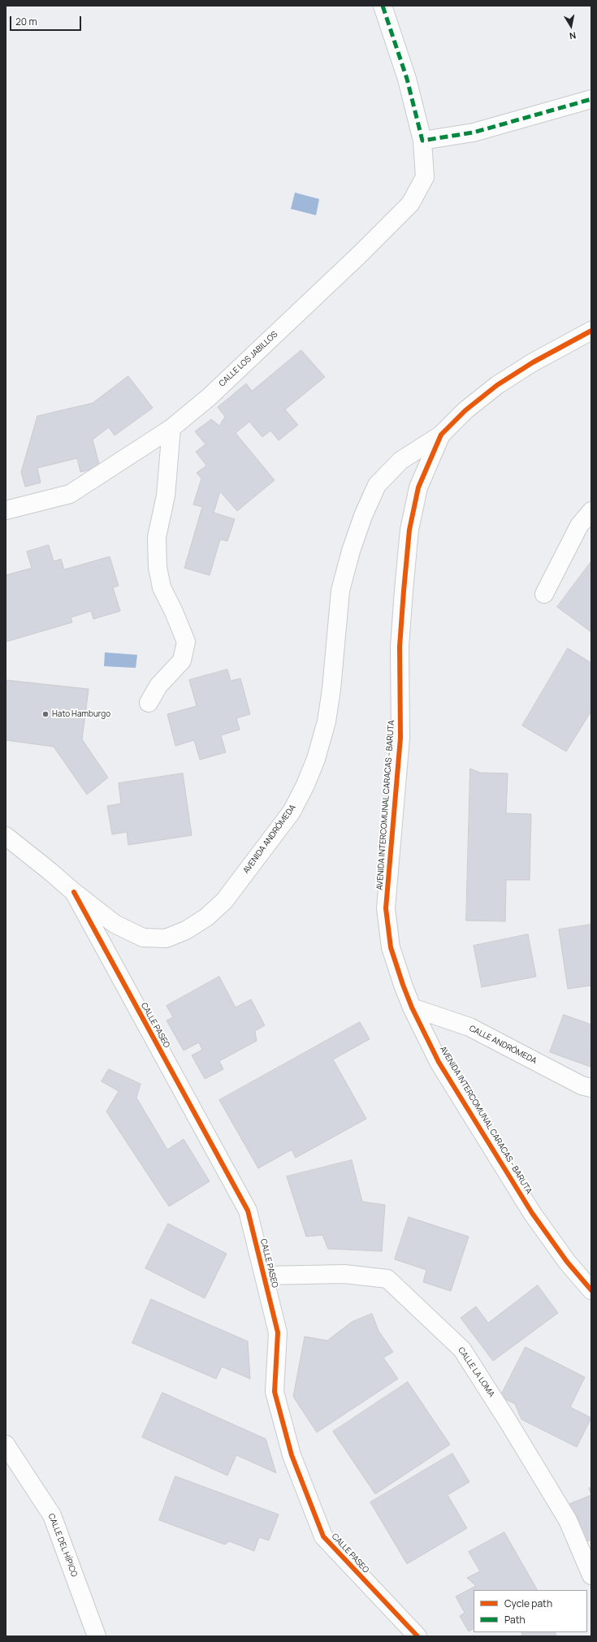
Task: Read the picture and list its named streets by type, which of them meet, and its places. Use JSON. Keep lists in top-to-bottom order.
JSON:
{
  "streets": {
    "street": [
      "CALLE LOS JABILLOS",
      "AVENIDA INTERCOMUNAL CARACAS - BARUTA",
      "AVENIDA ANDRÓMEDA",
      "CALLE PASEO",
      "CALLE ANDRÓMEDA",
      "CALLE LA LOMA",
      "CALLE DEL HÍPICO"
    ]
  },
  "crossings": [
    ["AVENIDA INTERCOMUNAL CARACAS - BARUTA", "AVENIDA ANDRÓMEDA"],
    ["AVENIDA INTERCOMUNAL CARACAS - BARUTA", "CALLE ANDRÓMEDA"],
    ["AVENIDA ANDRÓMEDA", "CALLE PASEO"],
    ["CALLE PASEO", "CALLE LA LOMA"]
  ],
  "places": ["Hato Hamburgo"],
  "legend": ["Cycle path", "Path"],
  "scale_bar": "20 m",
  "north": "bottom"
}
